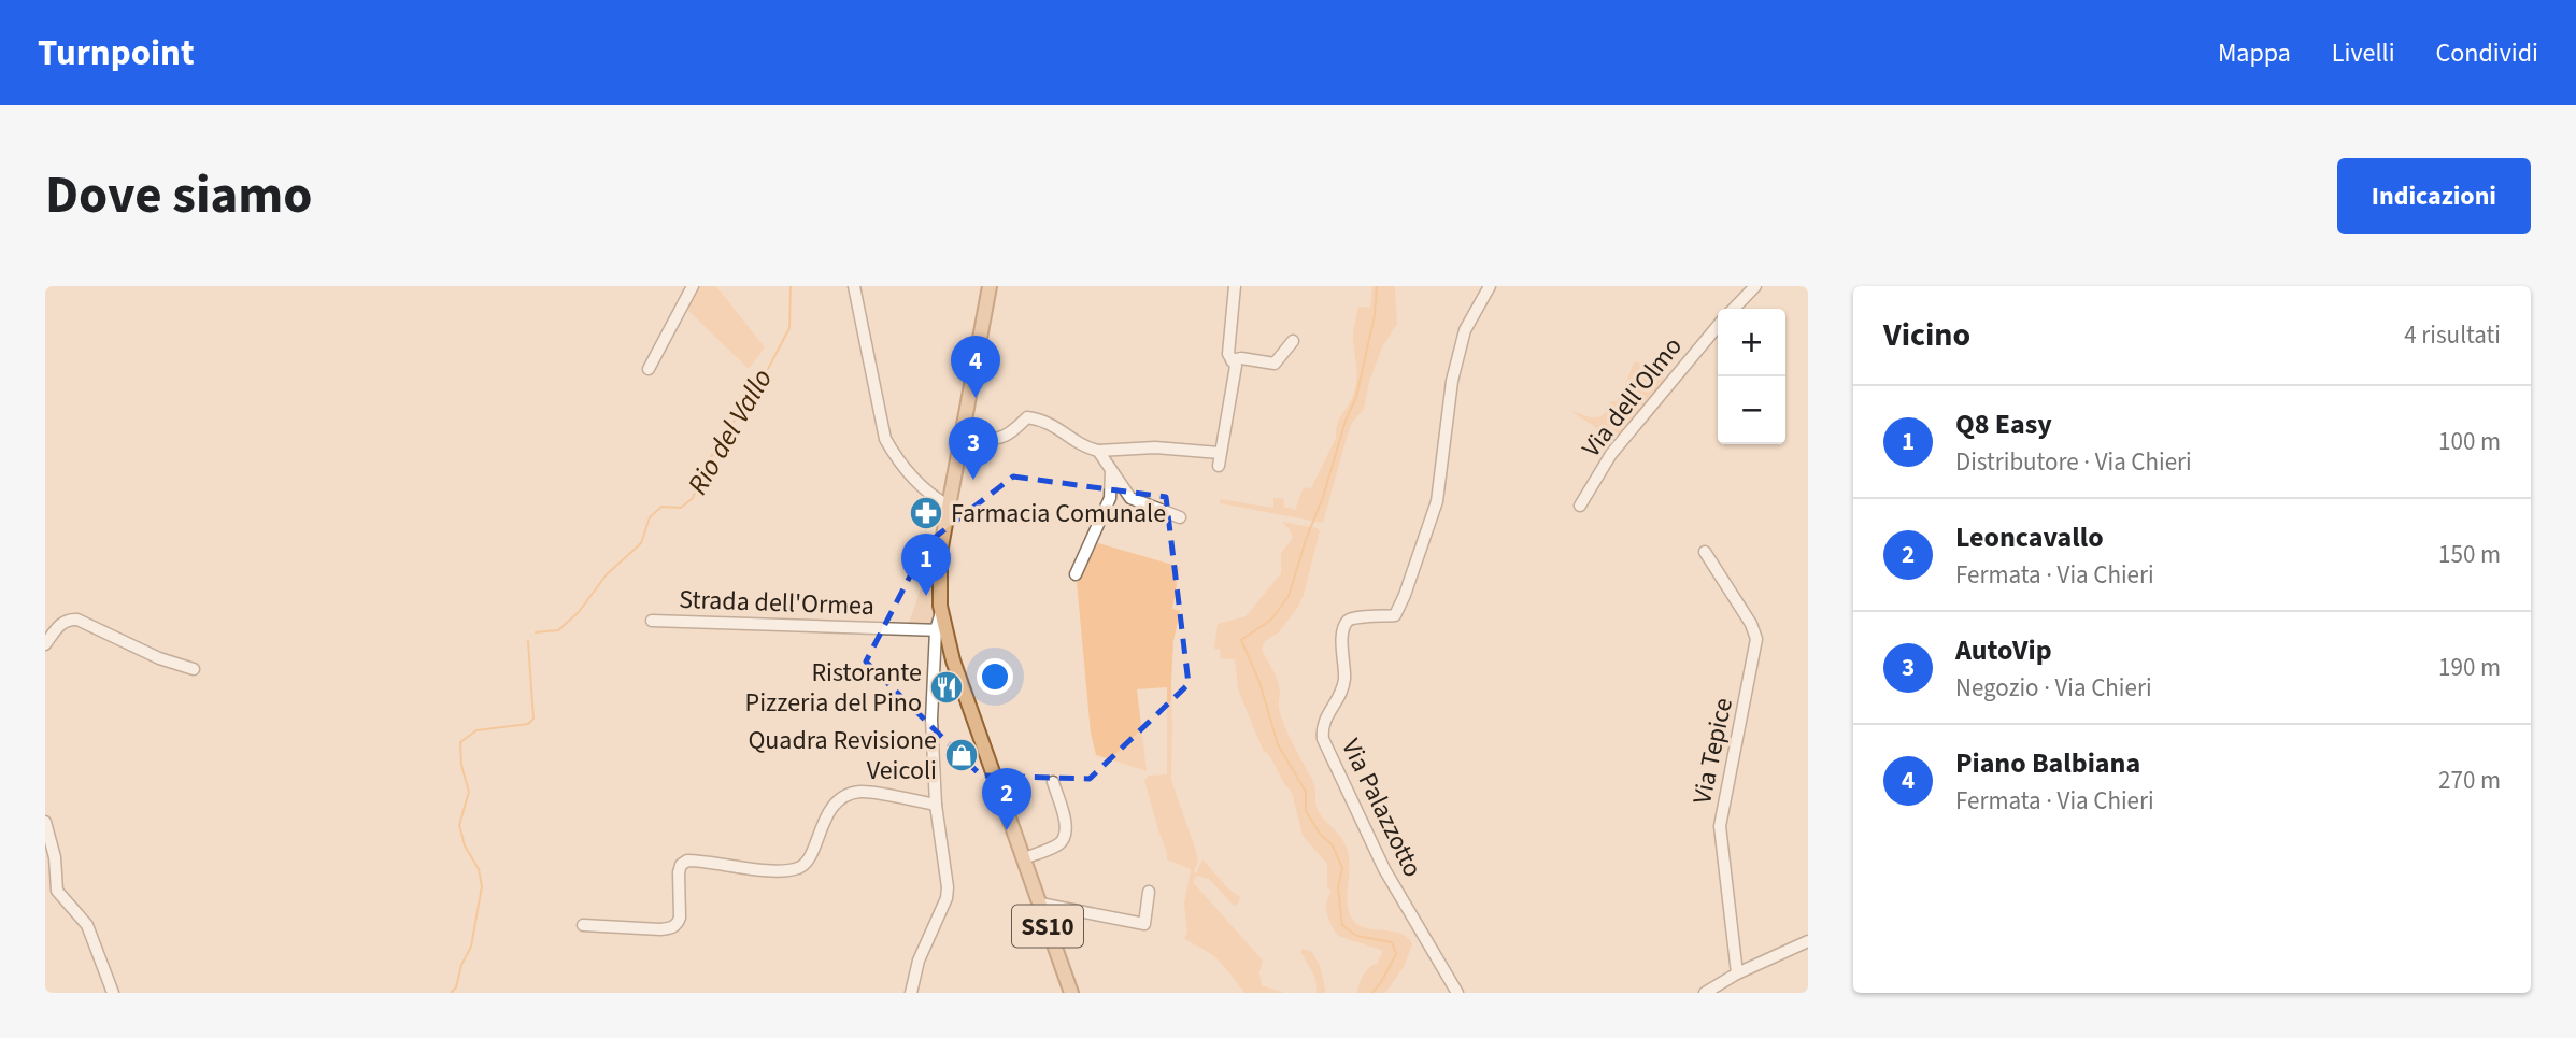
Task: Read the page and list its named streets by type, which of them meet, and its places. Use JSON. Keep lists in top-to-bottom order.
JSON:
{
  "streets": {
    "main road": ["SS10"],
    "street": [
      "Via dell'Olmo",
      "Strada dell'Ormea",
      "Via Tepice",
      "Via Palazzotto"
    ]
  },
  "crossings": [
    ["Strada dell'Ormea", "SS10"]
  ],
  "water": ["Rio del Vallo"],
  "places": {
    "pharmacy": ["Farmacia Comunale"],
    "restaurant": ["Ristorante Pizzeria del Pino"],
    "shop": ["Quadra Revisione Veicoli"]
  },
  "page": {
    "header": "Turnpoint",
    "nav": ["Mappa", "Livelli", "Condividi"],
    "title": "Dove siamo",
    "buttons": "Indicazioni",
    "heading": ["Vicino", "4 risultati"],
    "map_buttons": ["+", "−"],
    "pins": [
      "4",
      "3",
      "1",
      "2"
    ],
    "list": [
      {
        "mark": "1",
        "name": "Q8 Easy",
        "note": "Distributore · Via Chieri",
        "value": "100 m"
      },
      {
        "mark": "2",
        "name": "Leoncavallo",
        "note": "Fermata · Via Chieri",
        "value": "150 m"
      },
      {
        "mark": "3",
        "name": "AutoVip",
        "note": "Negozio · Via Chieri",
        "value": "190 m"
      },
      {
        "mark": "4",
        "name": "Piano Balbiana",
        "note": "Fermata · Via Chieri",
        "value": "270 m"
      }
    ]
  }
}
